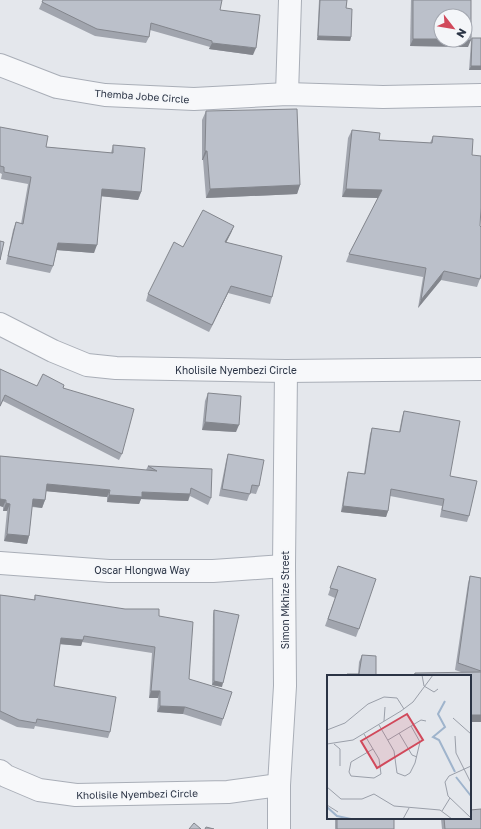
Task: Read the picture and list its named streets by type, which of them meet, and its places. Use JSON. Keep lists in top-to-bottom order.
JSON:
{
  "streets": {
    "street": [
      "Themba Jobe Circle",
      "Kholisile Nyembezi Circle",
      "Oscar Hlongwa Way",
      "Simon Mkhize Street"
    ]
  },
  "crossings": [
    ["Kholisile Nyembezi Circle", "Simon Mkhize Street"],
    ["Oscar Hlongwa Way", "Simon Mkhize Street"]
  ],
  "north": "bottom right"
}
